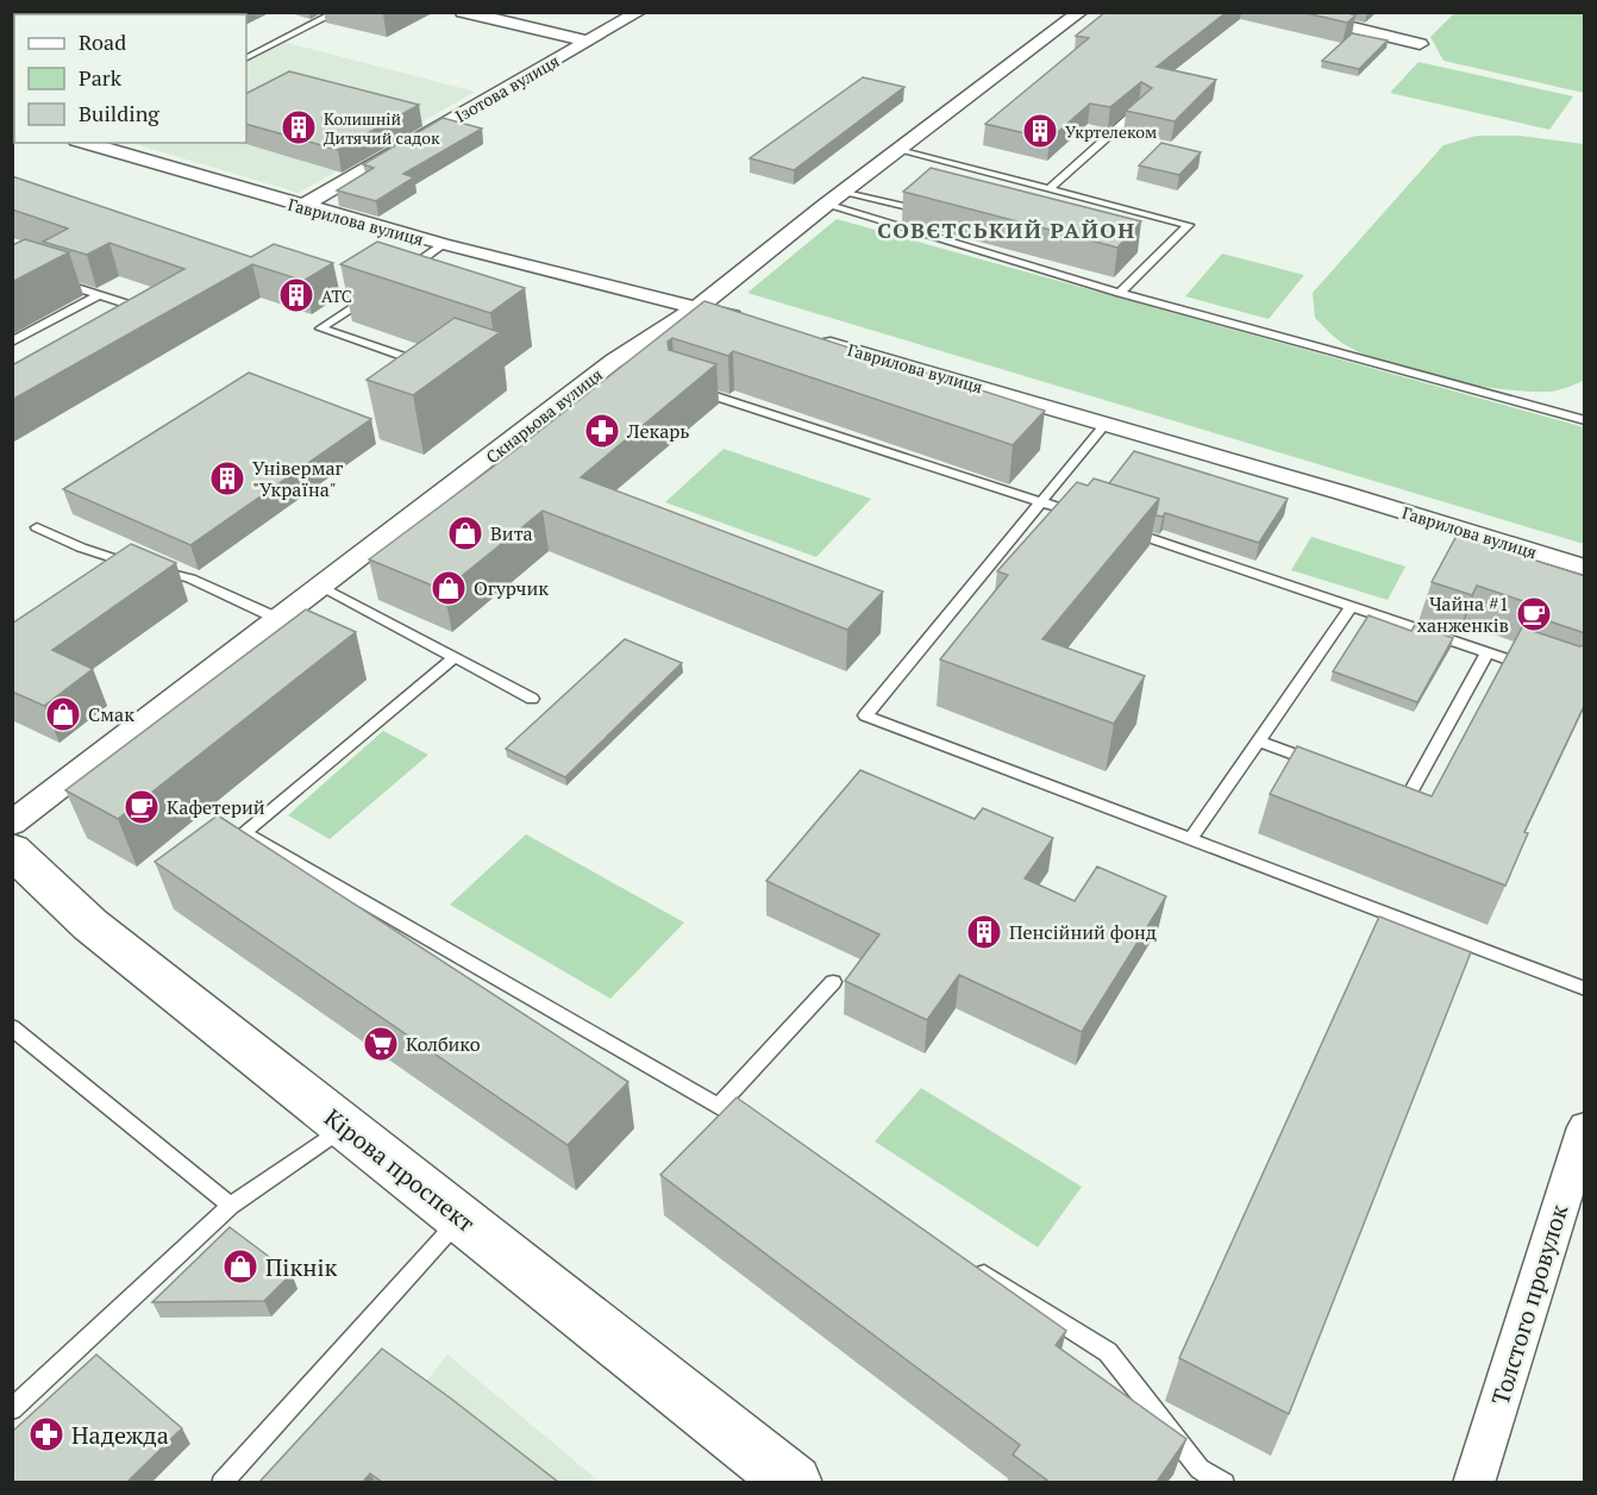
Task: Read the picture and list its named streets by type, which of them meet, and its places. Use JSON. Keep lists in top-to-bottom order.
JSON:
{
  "streets": {
    "street": [
      "Ізотова вулиця",
      "Гаврилова вулиця",
      "Скнарьова вулиця",
      "Кірова проспект",
      "Толстого провулок"
    ]
  },
  "crossings": [
    ["Ізотова вулиця", "Гаврилова вулиця"],
    ["Гаврилова вулиця", "Скнарьова вулиця"]
  ],
  "districts": ["СОВЄТСЬКИЙ РАЙОН"],
  "places": {
    "building": [
      "Колишній Дитячий садок",
      "Укртелеком",
      "АТС",
      "Універмаг \"Україна\"",
      "Пенсійний фонд"
    ],
    "pharmacy": ["Лекарь", "Надежда"],
    "shop": [
      "Вита",
      "Огурчик",
      "Смак",
      "Пікнік"
    ],
    "cafe": ["Чайна #1 ханженків", "Кафетерий"],
    "supermarket": ["Колбико"]
  },
  "legend": ["Road", "Park", "Building"]
}
